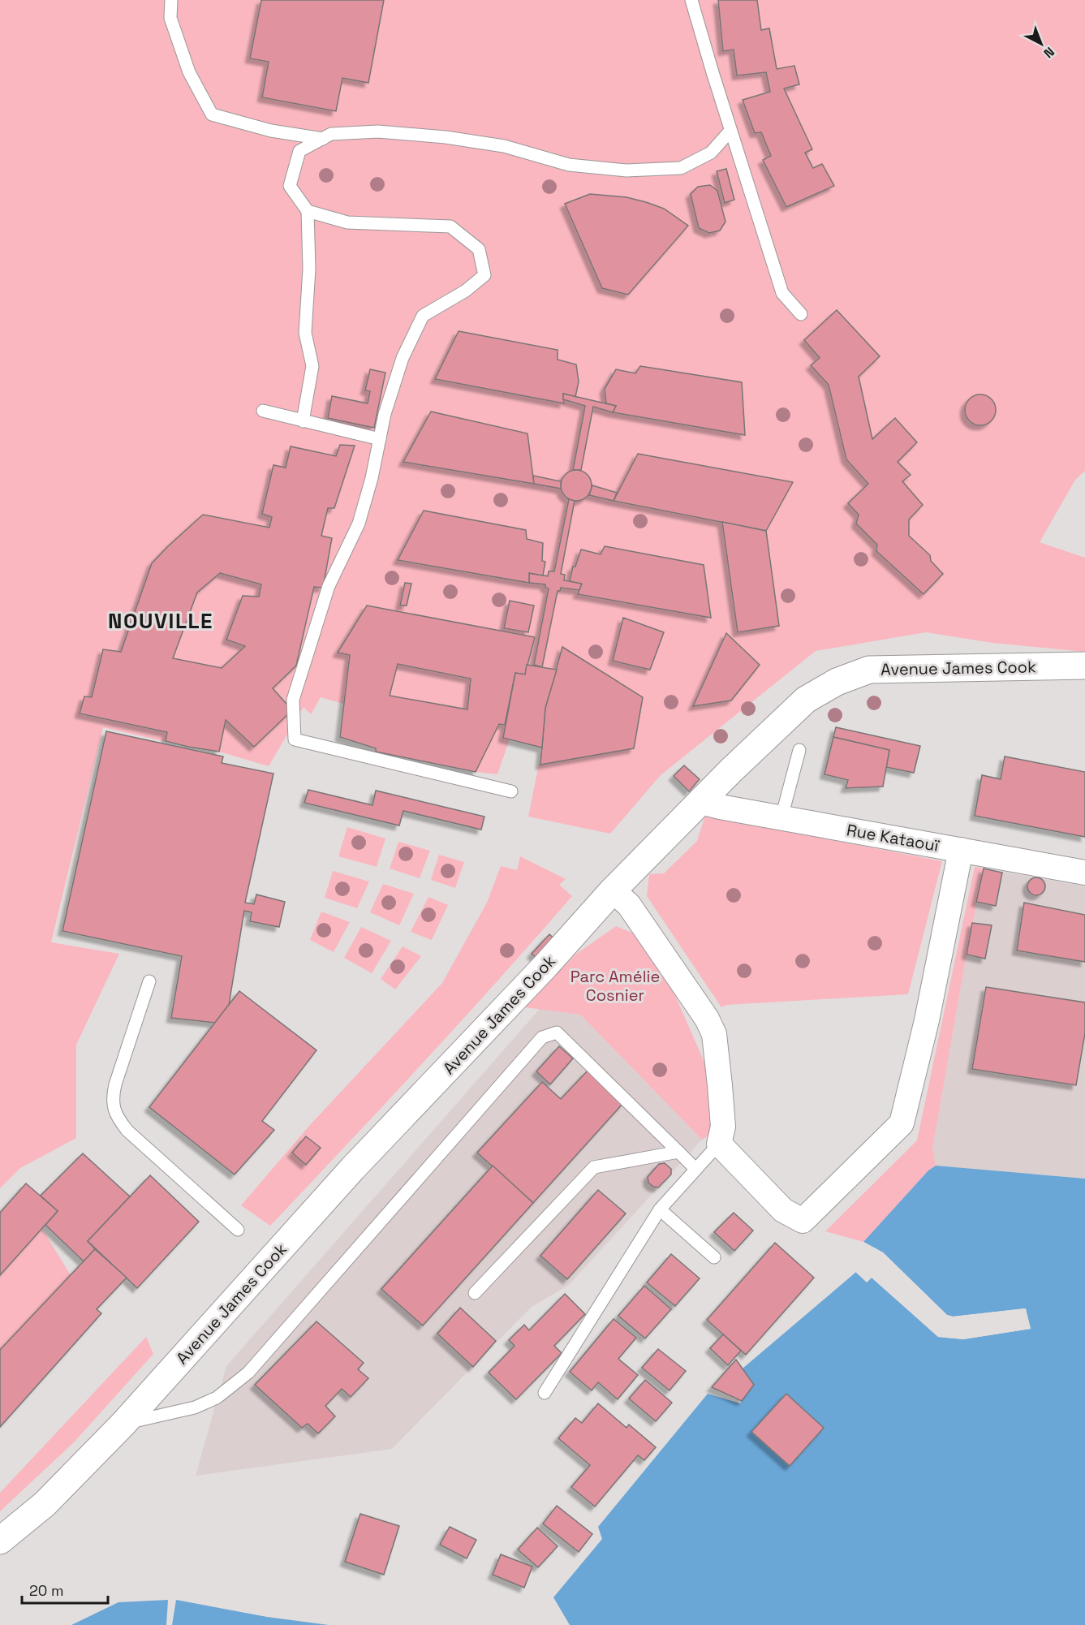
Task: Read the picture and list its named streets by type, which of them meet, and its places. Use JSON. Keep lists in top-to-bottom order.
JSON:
{
  "streets": {
    "main road": ["Avenue James Cook"],
    "street": ["Rue Kataouï"]
  },
  "crossings": [
    ["Avenue James Cook", "Rue Kataouï"]
  ],
  "districts": ["NOUVILLE"],
  "parks": ["Parc Amélie Cosnier"],
  "scale_bar": "20 m",
  "north": "bottom right"
}
